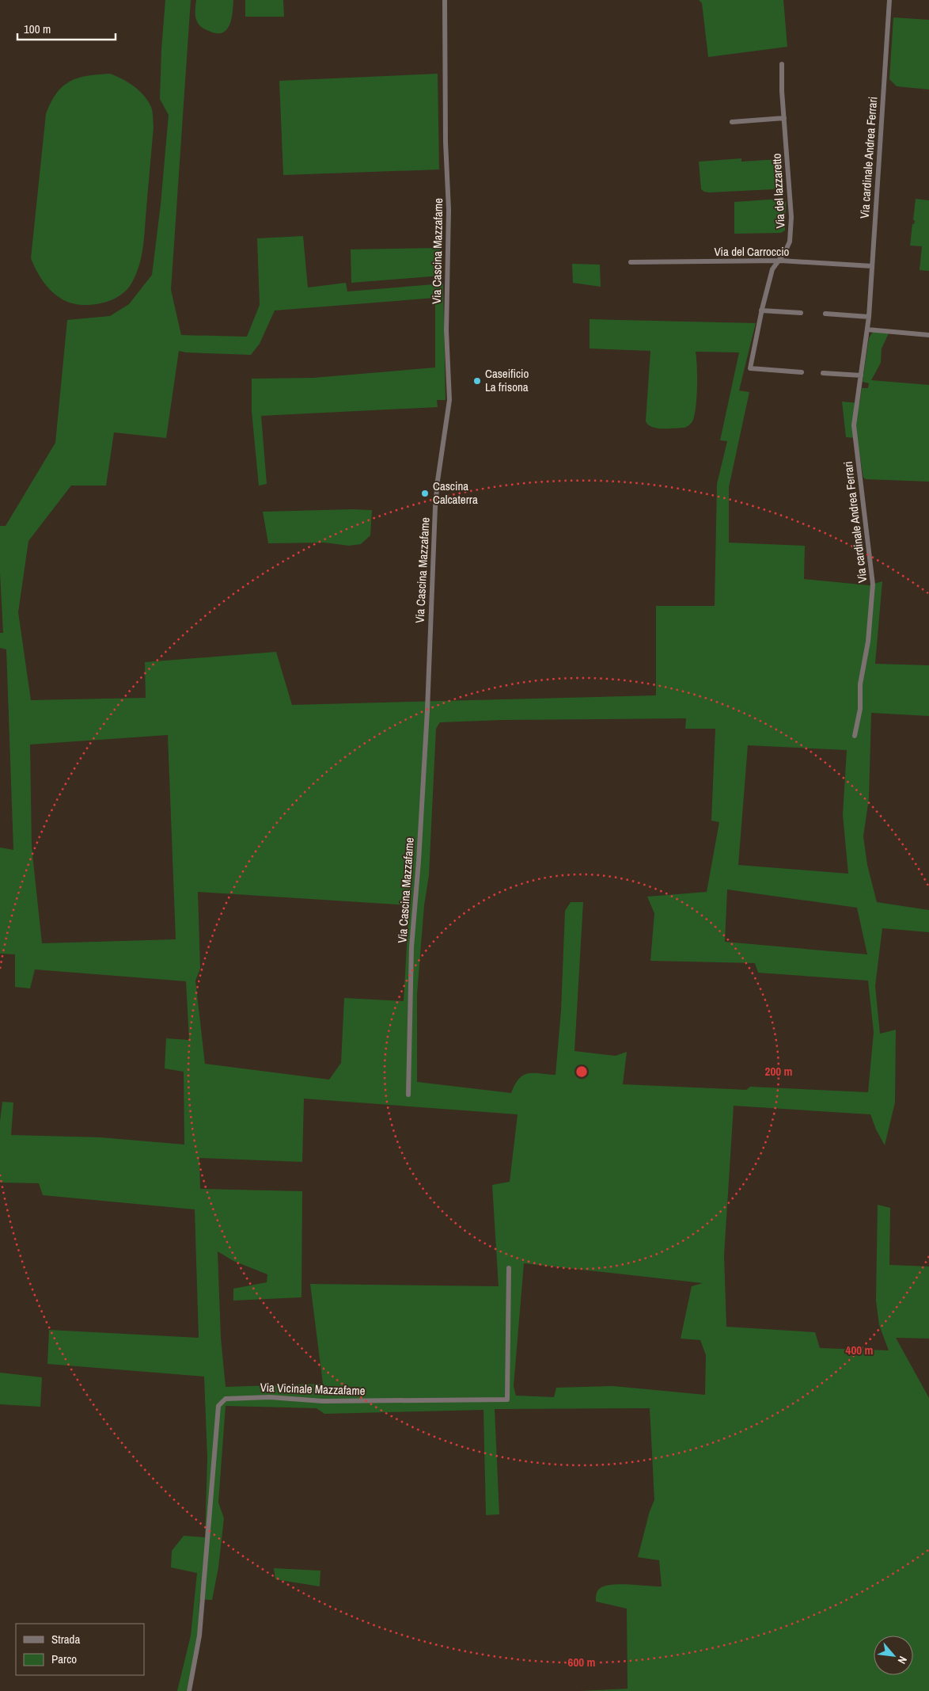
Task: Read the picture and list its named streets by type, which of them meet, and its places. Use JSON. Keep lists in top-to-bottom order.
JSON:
{
  "streets": {
    "street": [
      "Via cardinale Andrea Ferrari",
      "Via del lazzaretto",
      "Via Cascina Mazzafame",
      "Via del Carroccio",
      "Via Vicinale Mazzafame"
    ]
  },
  "crossings": [
    ["Via cardinale Andrea Ferrari", "Via del Carroccio"],
    ["Via del lazzaretto", "Via del Carroccio"]
  ],
  "places": ["Caseificio La frisona", "Cascina Calcaterra"],
  "legend": ["Strada", "Parco"],
  "scale_bar": "100 m",
  "north": "bottom right",
  "rings": ["200 m", "400 m", "600 m"]
}
